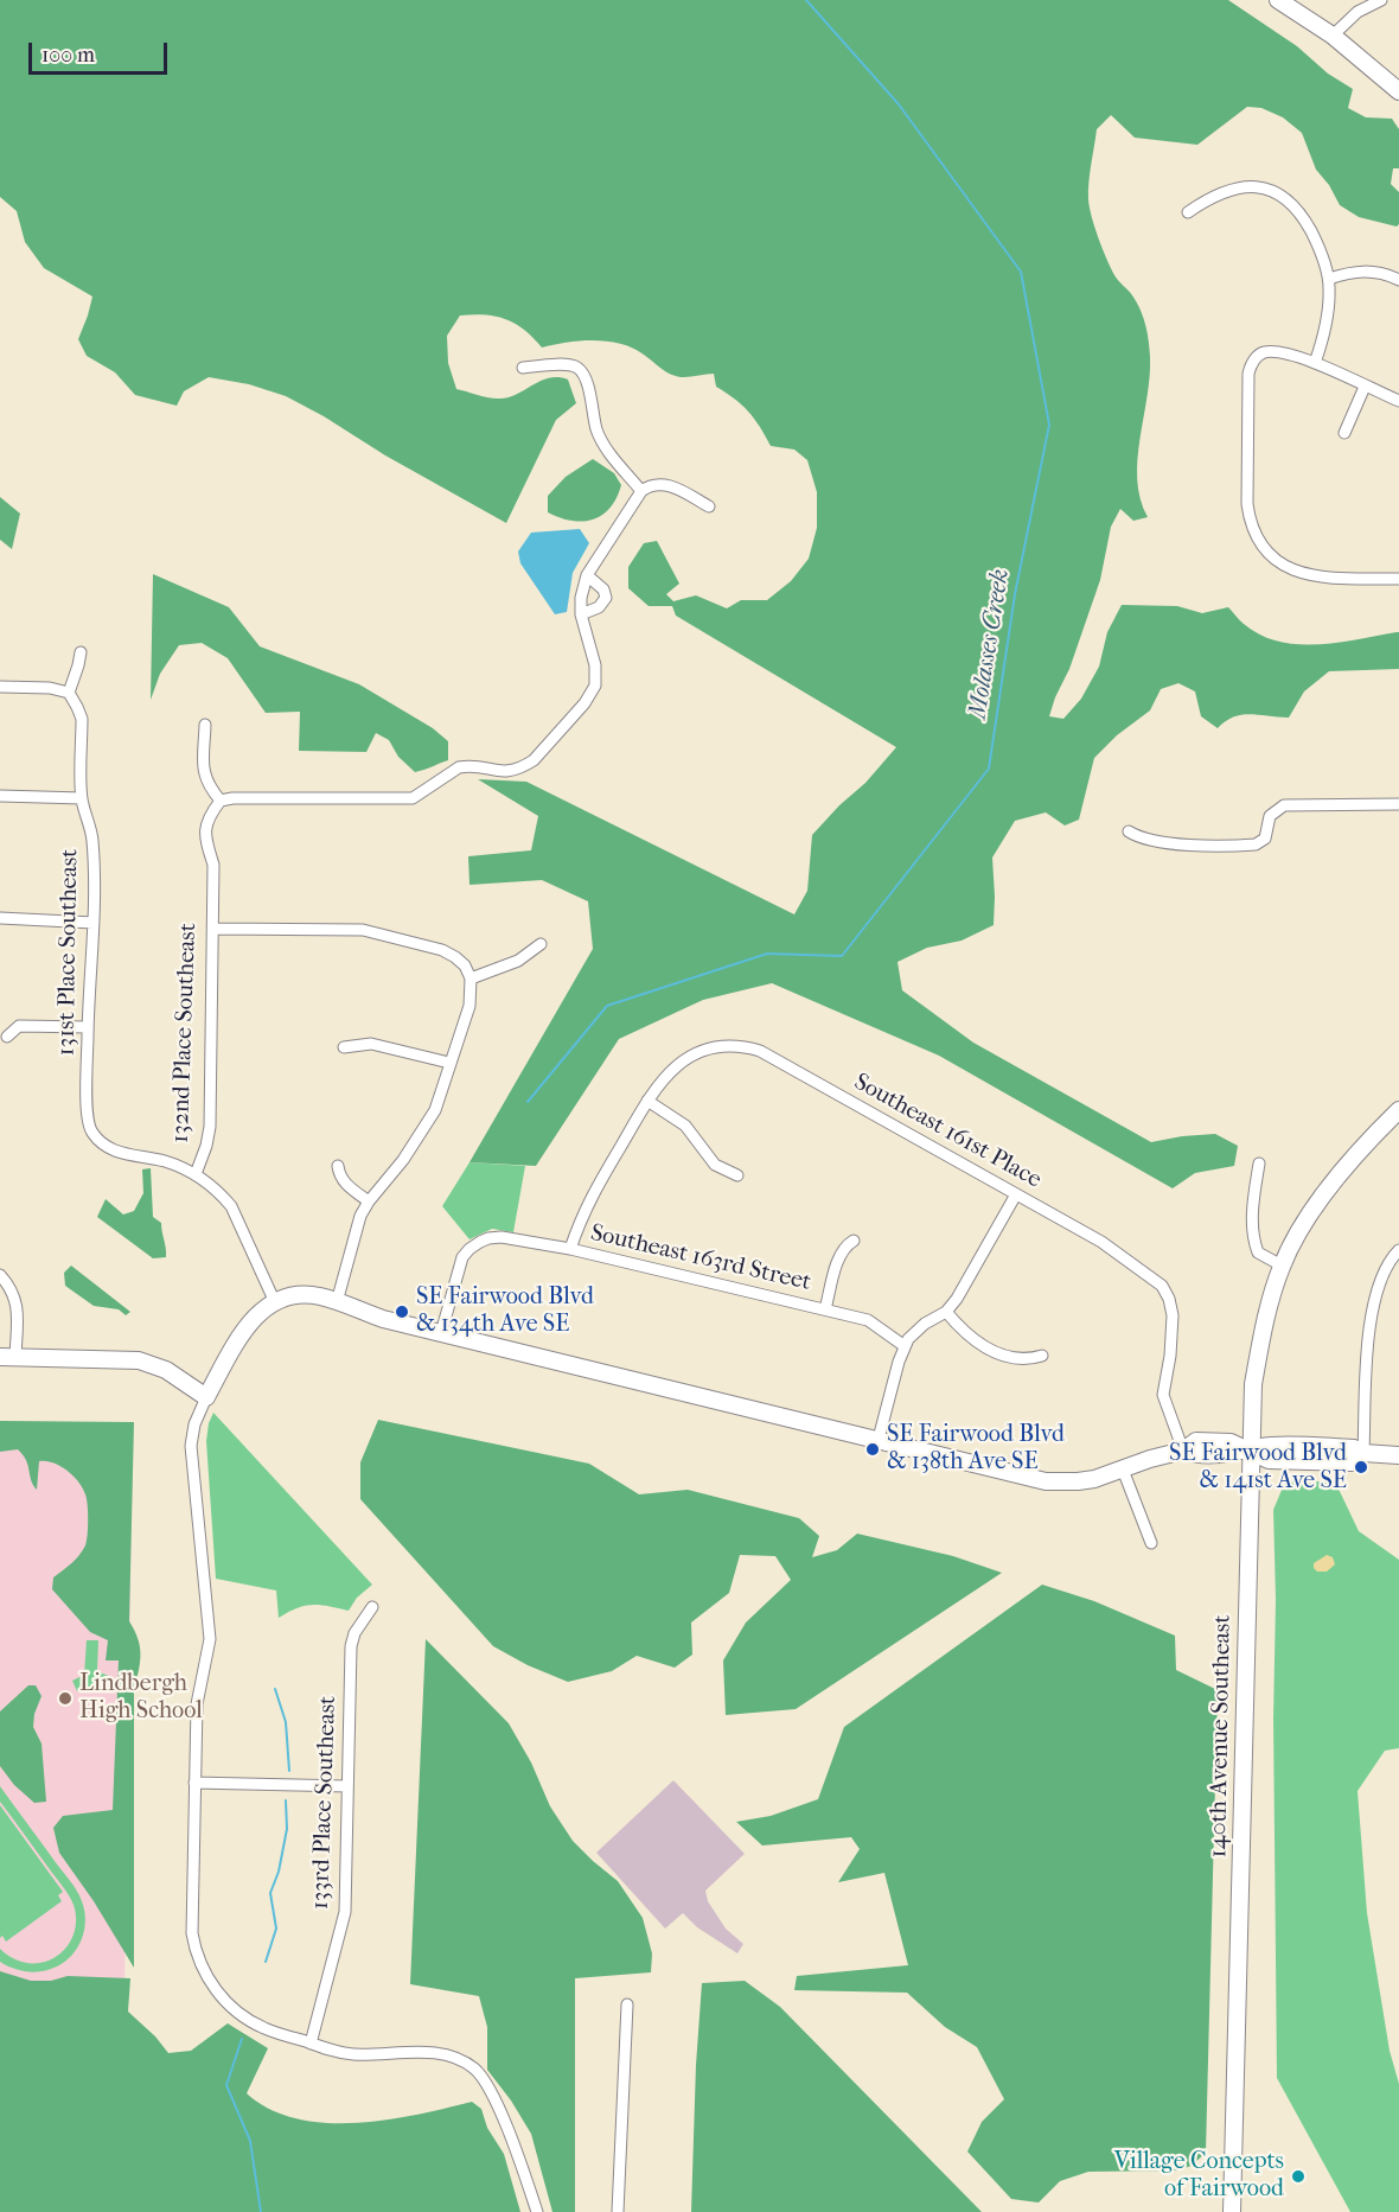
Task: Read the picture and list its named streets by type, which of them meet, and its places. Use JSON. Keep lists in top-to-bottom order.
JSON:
{
  "streets": {
    "street": [
      "131st Place Southeast",
      "132nd Place Southeast",
      "Southeast 161st Place",
      "Southeast 163rd Street",
      "140th Avenue Southeast",
      "133rd Place Southeast"
    ]
  },
  "crossings": [
    ["131st Place Southeast", "132nd Place Southeast"]
  ],
  "water": ["Molasses Creek"],
  "places": [
    "SE Fairwood Blvd & 134th Ave SE",
    "SE Fairwood Blvd & 138th Ave SE",
    "SE Fairwood Blvd & 141st Ave SE",
    "Lindbergh High School",
    "Village Concepts of Fairwood"
  ],
  "scale_bar": "100 m"
}
